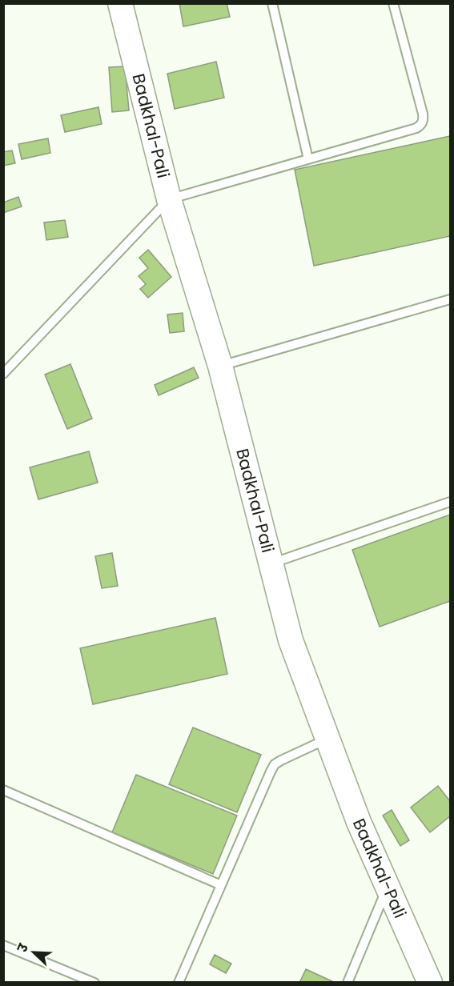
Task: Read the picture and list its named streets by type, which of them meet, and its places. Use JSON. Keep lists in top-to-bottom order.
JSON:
{
  "streets": {
    "street": ["Badkhal-Pali"]
  },
  "north": "top left"
}
